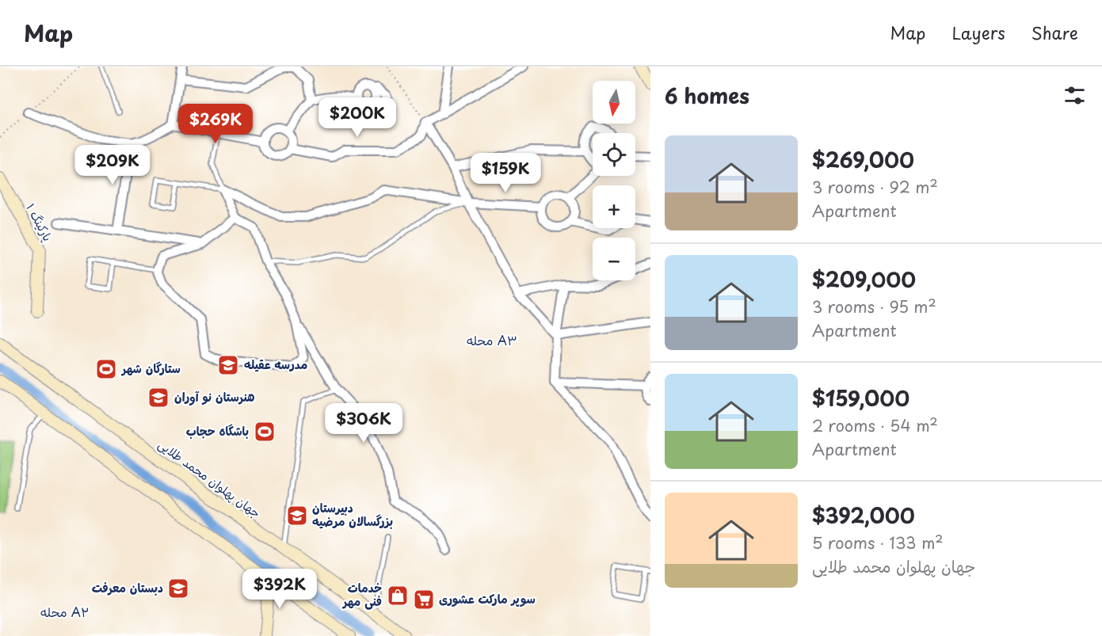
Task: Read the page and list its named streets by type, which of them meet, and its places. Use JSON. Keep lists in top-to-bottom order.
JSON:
{
  "streets": {
    "street": ["پارکینگ ۱", "جهان پهلوان محمد طلایی"]
  },
  "districts": ["محله A۳", "محله A۲"],
  "places": {
    "school or university": [
      "مدرسه عقیله",
      "هنرستان نو آوران",
      "دبیرستان بزرگسالان مرضیه",
      "دبستان معرفت"
    ],
    "sports": ["ستارگان شهر", "باشگاه حجاب"],
    "shop": ["خدمات فنی مهر"],
    "supermarket": ["سوپر مارکت عشوری"]
  },
  "north": "bottom",
  "page": {
    "header": "Map",
    "nav": ["Map", "Layers", "Share"],
    "heading": "6 homes",
    "map_buttons": ["+", "−"],
    "price": [
      "$200K",
      "$269K",
      "$209K",
      "$159K",
      "$306K",
      "$392K"
    ],
    "list": [
      {
        "name": "$269,000",
        "note": "3 rooms · 92 m² · Apartment"
      },
      {
        "name": "$209,000",
        "note": "3 rooms · 95 m² · Apartment"
      },
      {
        "name": "$159,000",
        "note": "2 rooms · 54 m² · Apartment"
      },
      {
        "name": "$392,000",
        "note": "5 rooms · 133 m² · جهان پهلوان محمد طلایی"
      }
    ]
  }
}
